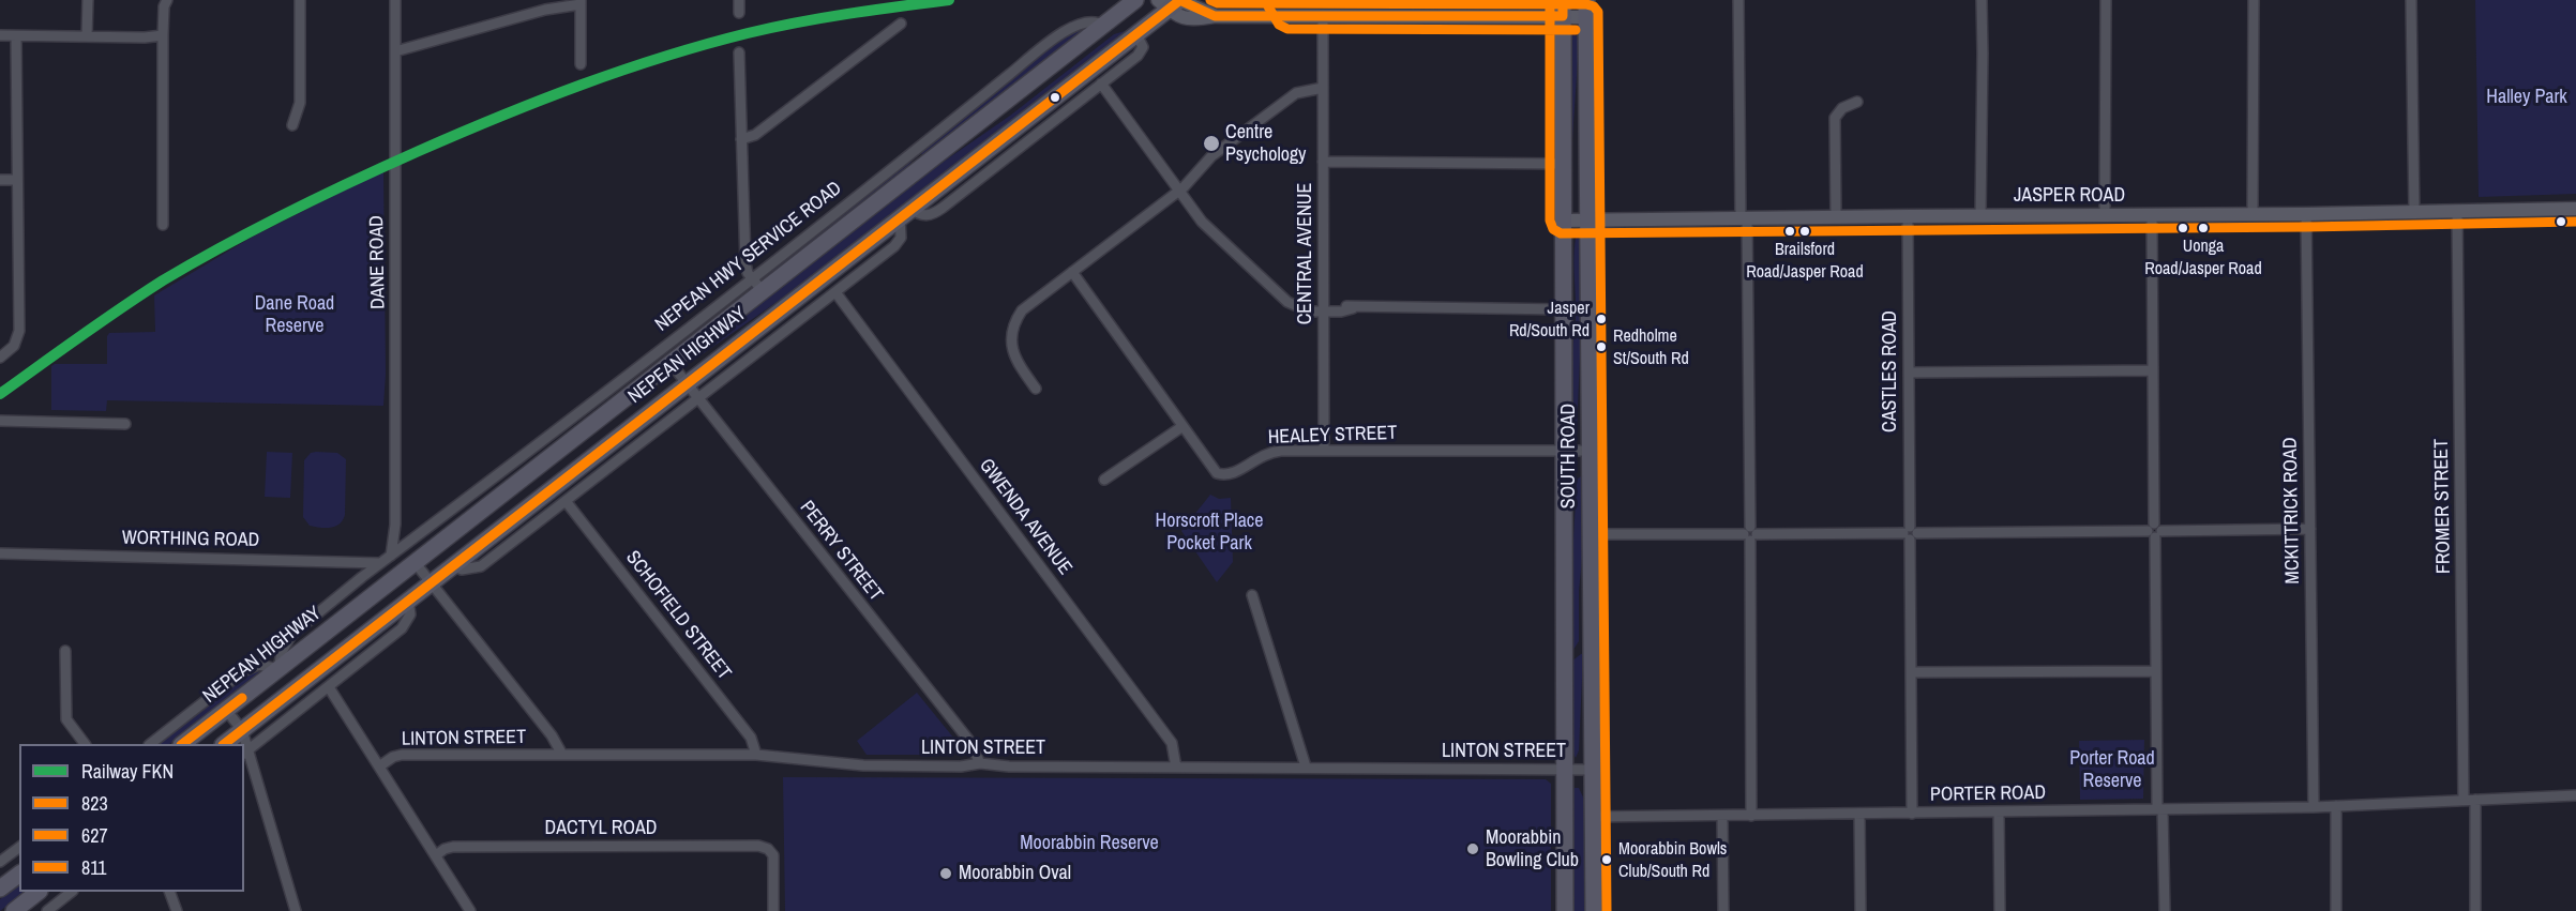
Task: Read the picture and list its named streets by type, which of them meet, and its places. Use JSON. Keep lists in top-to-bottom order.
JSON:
{
  "streets": {
    "highway": ["NEPEAN HIGHWAY", "SOUTH ROAD"],
    "main road": ["JASPER ROAD"],
    "street": [
      "CENTRAL AVENUE",
      "NEPEAN HWY SERVICE ROAD",
      "DANE ROAD",
      "CASTLES ROAD",
      "HEALEY STREET",
      "FROMER STREET",
      "MCKITTRICK ROAD",
      "GWENDA AVENUE",
      "WORTHING ROAD",
      "PERRY STREET",
      "SCHOFIELD STREET",
      "LINTON STREET",
      "PORTER ROAD",
      "DACTYL ROAD"
    ]
  },
  "crossings": [
    ["JASPER ROAD", "CASTLES ROAD"],
    ["JASPER ROAD", "SOUTH ROAD"],
    ["JASPER ROAD", "FROMER STREET"],
    ["JASPER ROAD", "MCKITTRICK ROAD"],
    ["CENTRAL AVENUE", "HEALEY STREET"],
    ["NEPEAN HWY SERVICE ROAD", "DANE ROAD"],
    ["NEPEAN HWY SERVICE ROAD", "NEPEAN HIGHWAY"],
    ["NEPEAN HWY SERVICE ROAD", "WORTHING ROAD"],
    ["NEPEAN HIGHWAY", "PERRY STREET"],
    ["CASTLES ROAD", "PORTER ROAD"],
    ["HEALEY STREET", "SOUTH ROAD"],
    ["SOUTH ROAD", "LINTON STREET"],
    ["SOUTH ROAD", "PORTER ROAD"],
    ["FROMER STREET", "PORTER ROAD"],
    ["MCKITTRICK ROAD", "PORTER ROAD"],
    ["GWENDA AVENUE", "LINTON STREET"],
    ["PERRY STREET", "LINTON STREET"],
    ["SCHOFIELD STREET", "LINTON STREET"]
  ],
  "parks": [
    "Halley Park",
    "Dane Road Reserve",
    "Horscroft Place Pocket Park",
    "Porter Road Reserve",
    "Moorabbin Reserve"
  ],
  "places": [
    "Centre Psychology",
    "Uonga Road/Jasper Road",
    "Brailsford Road/Jasper Road",
    "Jasper Rd/South Rd",
    "Redholme St/South Rd",
    "Moorabbin Bowling Club",
    "Moorabbin Bowls Club/South Rd",
    "Moorabbin Oval"
  ],
  "lines": [
    "rail line FKN",
    "transit line 823",
    "transit line 627",
    "transit line 811"
  ],
  "legend": [
    "Railway FKN",
    "823",
    "627",
    "811"
  ]
}
